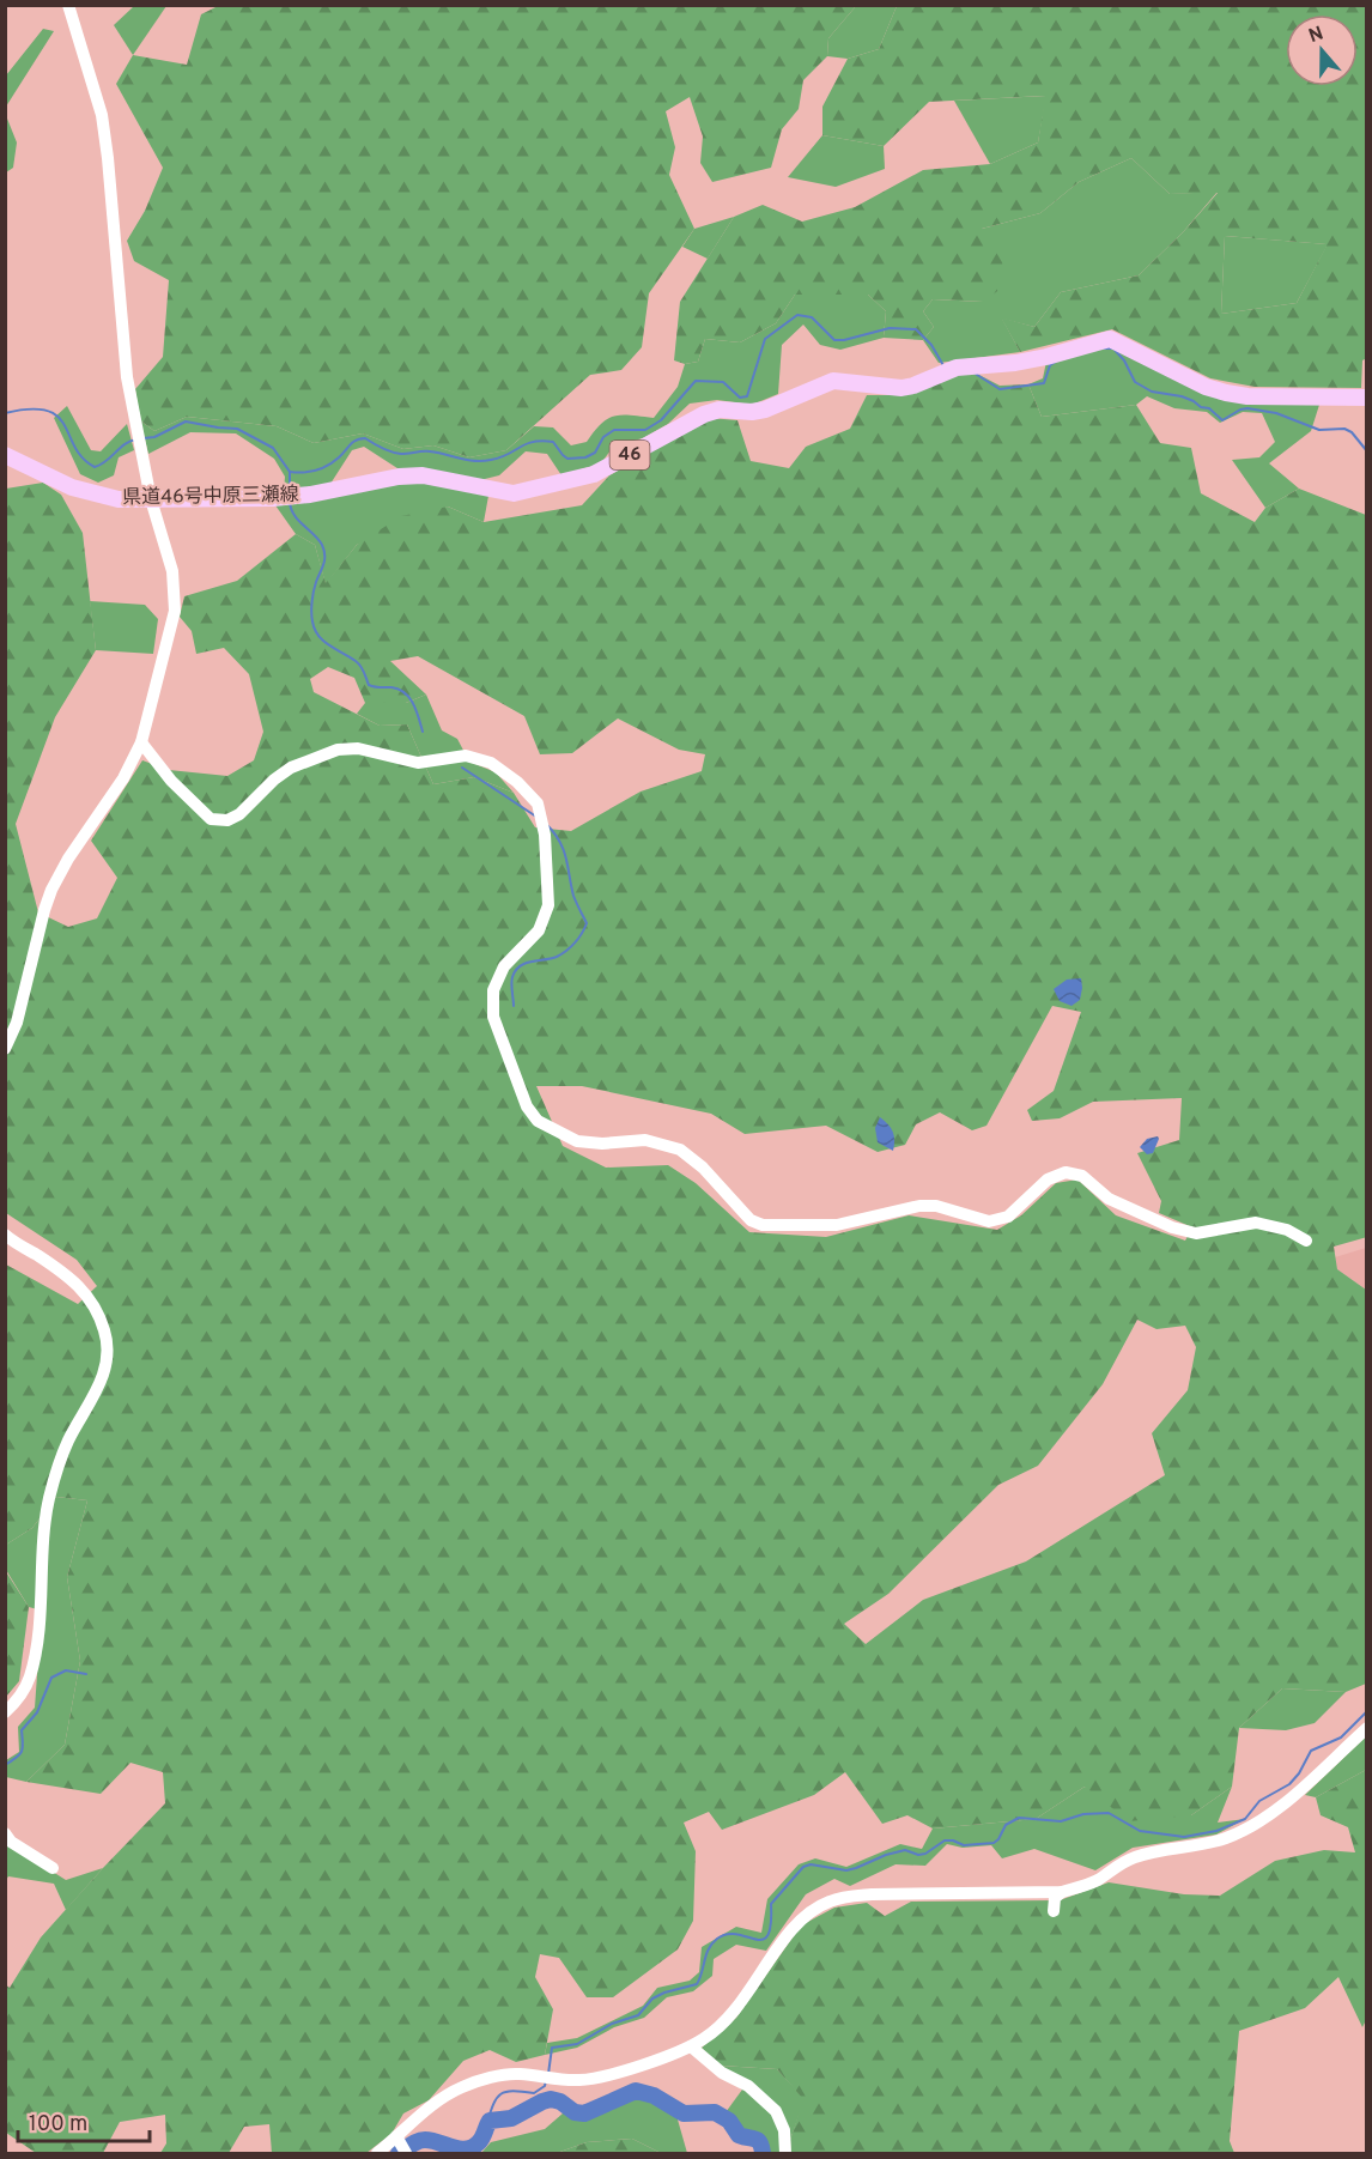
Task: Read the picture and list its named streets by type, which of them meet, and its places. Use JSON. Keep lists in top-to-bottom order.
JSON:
{
  "streets": {
    "main road": ["46", "県道46号中原三瀬線"]
  },
  "scale_bar": "100 m",
  "north": "top"
}
